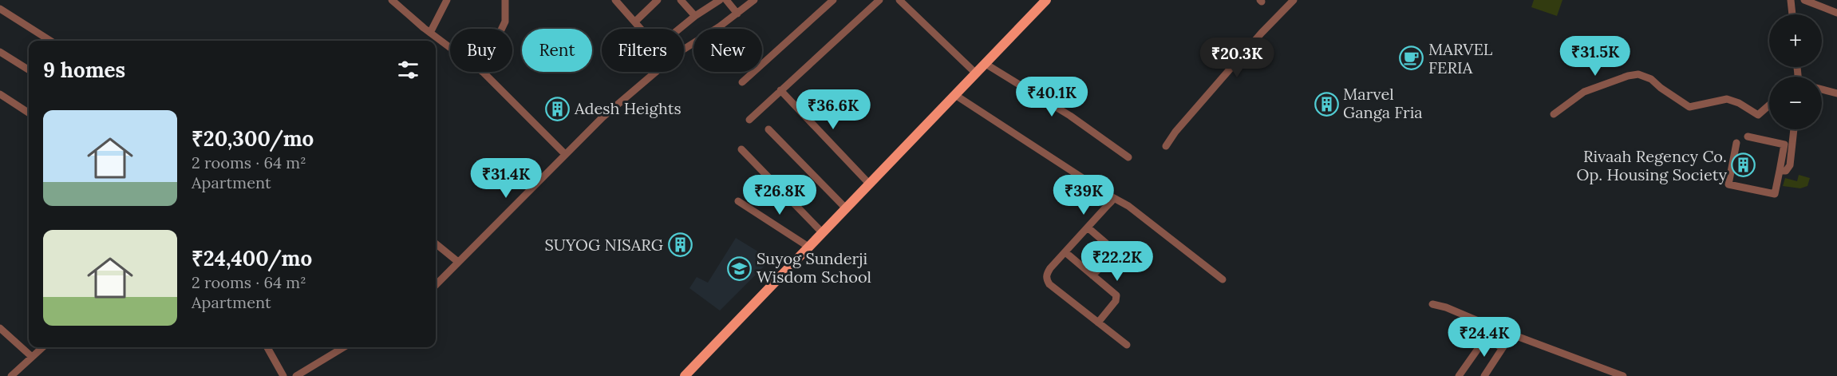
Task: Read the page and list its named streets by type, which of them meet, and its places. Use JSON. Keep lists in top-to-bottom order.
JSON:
{
  "places": {
    "cafe": ["MARVEL FERIA"],
    "building": [
      "Marvel Ganga Fria",
      "Adesh Heights",
      "Rivaah Regency Co. Op. Housing Society",
      "SUYOG NISARG"
    ],
    "school or university": ["Suyog Sunderji Wisdom School"]
  },
  "page": {
    "map_buttons": ["+", "−"],
    "chip": [
      "Buy",
      "Rent",
      "Filters",
      "New"
    ],
    "price": [
      "₹31.5K",
      "₹20.3K",
      "₹40.1K",
      "₹36.6K",
      "₹31.4K",
      "₹26.8K",
      "₹39K",
      "₹22.2K",
      "₹24.4K"
    ],
    "heading": "9 homes",
    "list": [
      {
        "name": "₹20,300/mo",
        "note": "2 rooms · 64 m² · Apartment"
      },
      {
        "name": "₹24,400/mo",
        "note": "2 rooms · 64 m² · Apartment"
      }
    ]
  }
}
